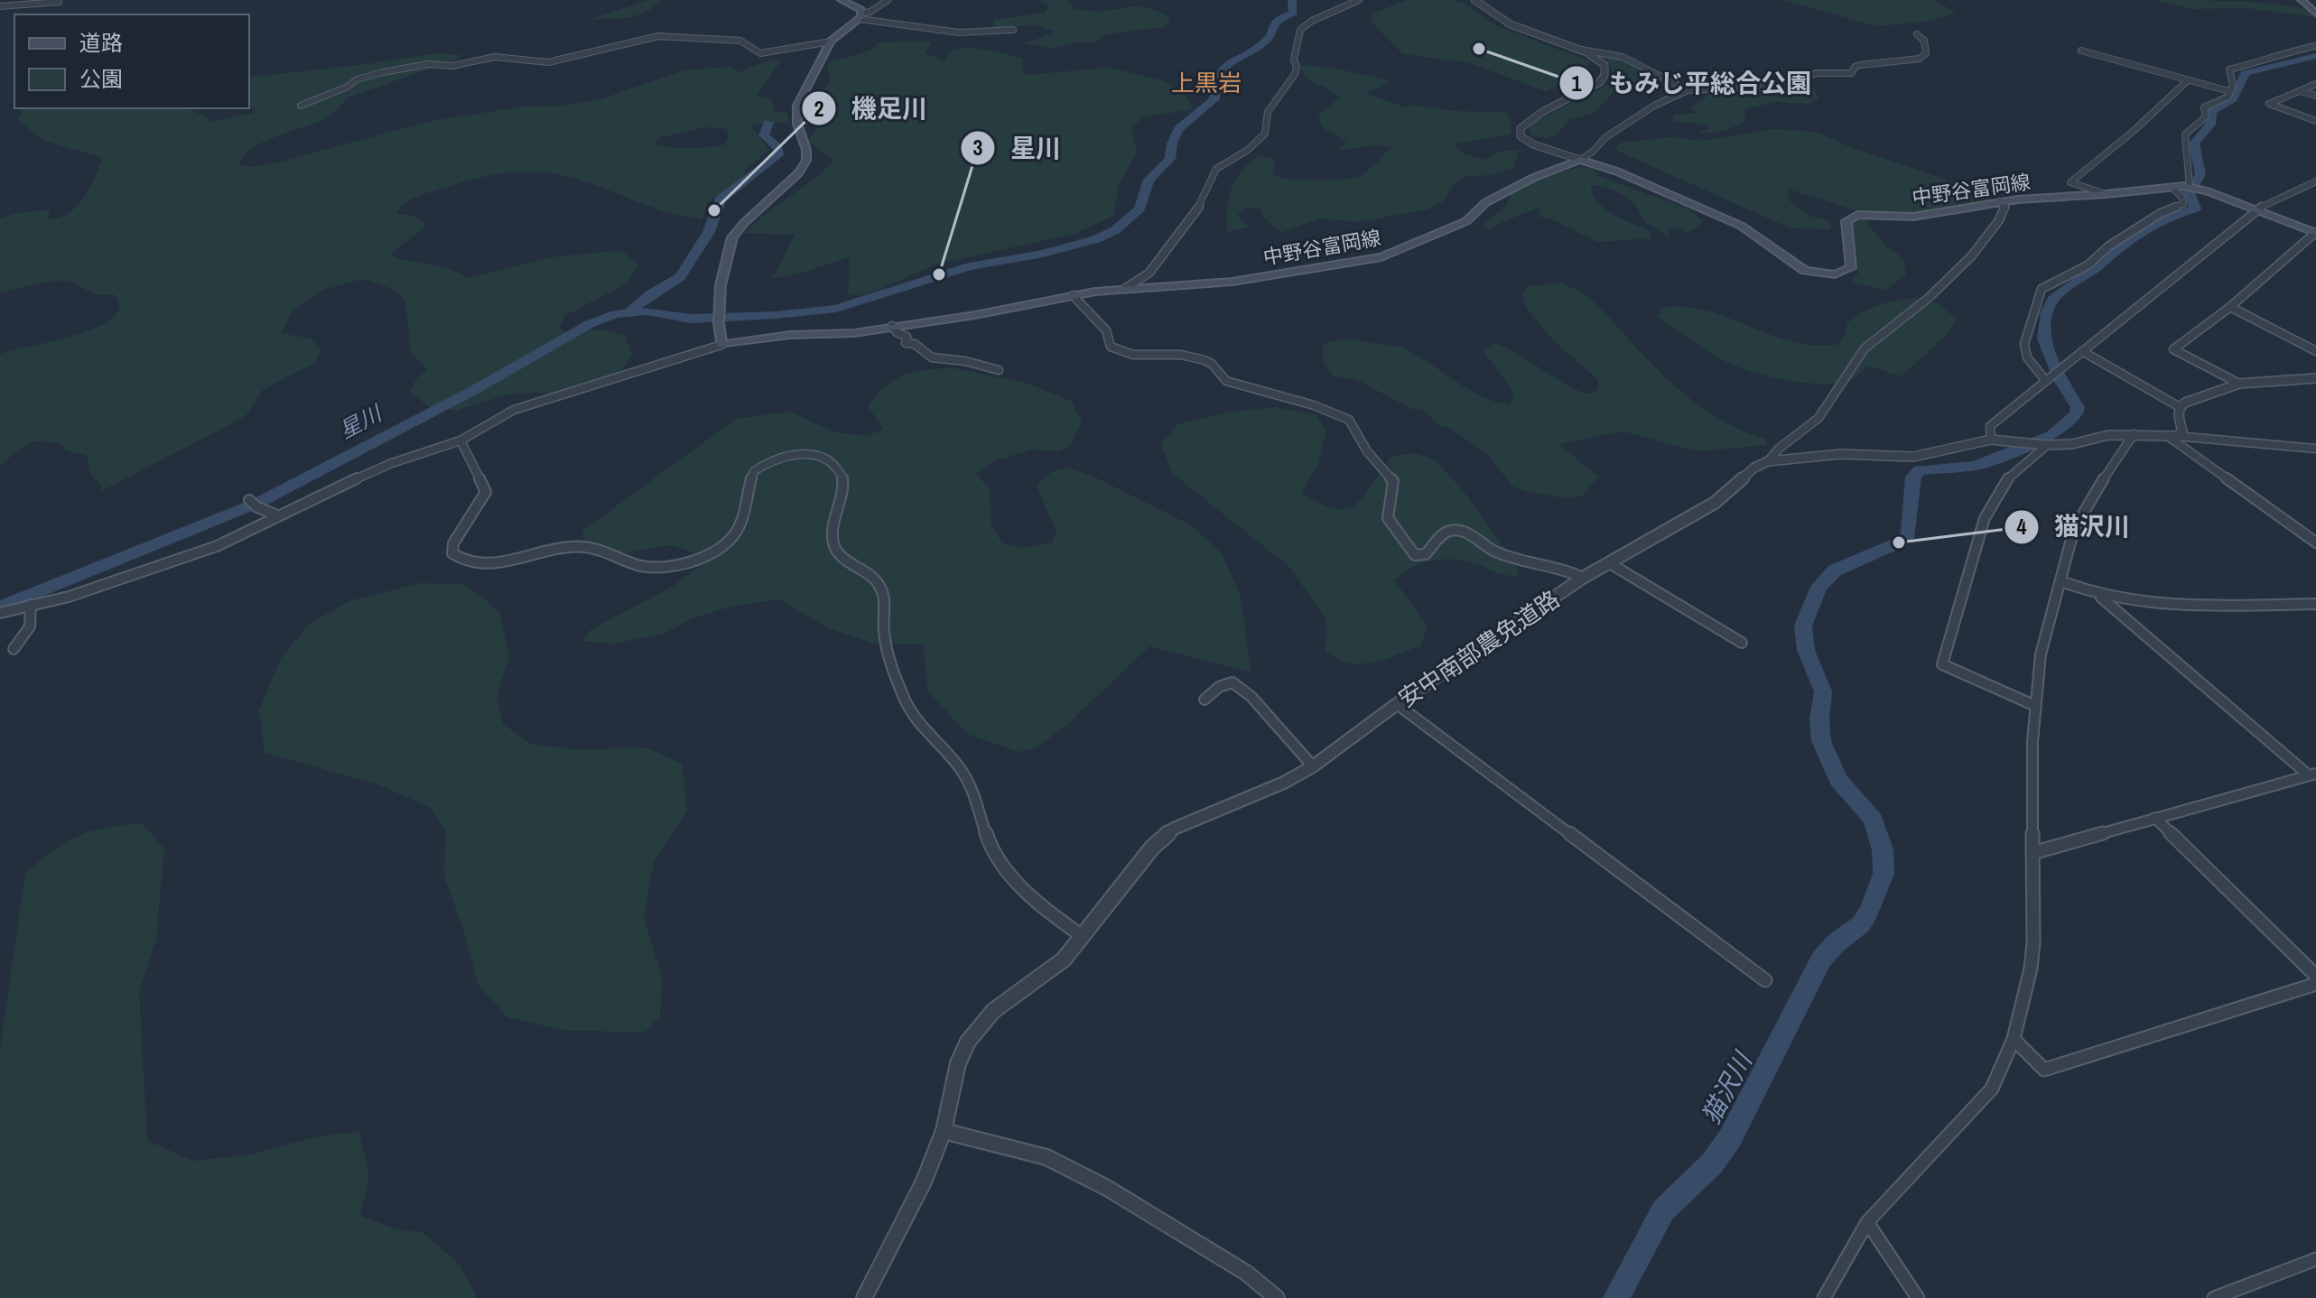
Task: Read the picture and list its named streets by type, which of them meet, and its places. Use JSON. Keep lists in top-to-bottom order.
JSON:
{
  "streets": {
    "main road": ["中野谷富岡線"],
    "street": ["安中南部農免道路"]
  },
  "districts": ["上黒岩"],
  "water": ["星川", "猫沢川"],
  "places": [
    "もみじ平総合公園",
    "機足川",
    "星川",
    "猫沢川"
  ],
  "legend": ["道路", "公園"]
}
